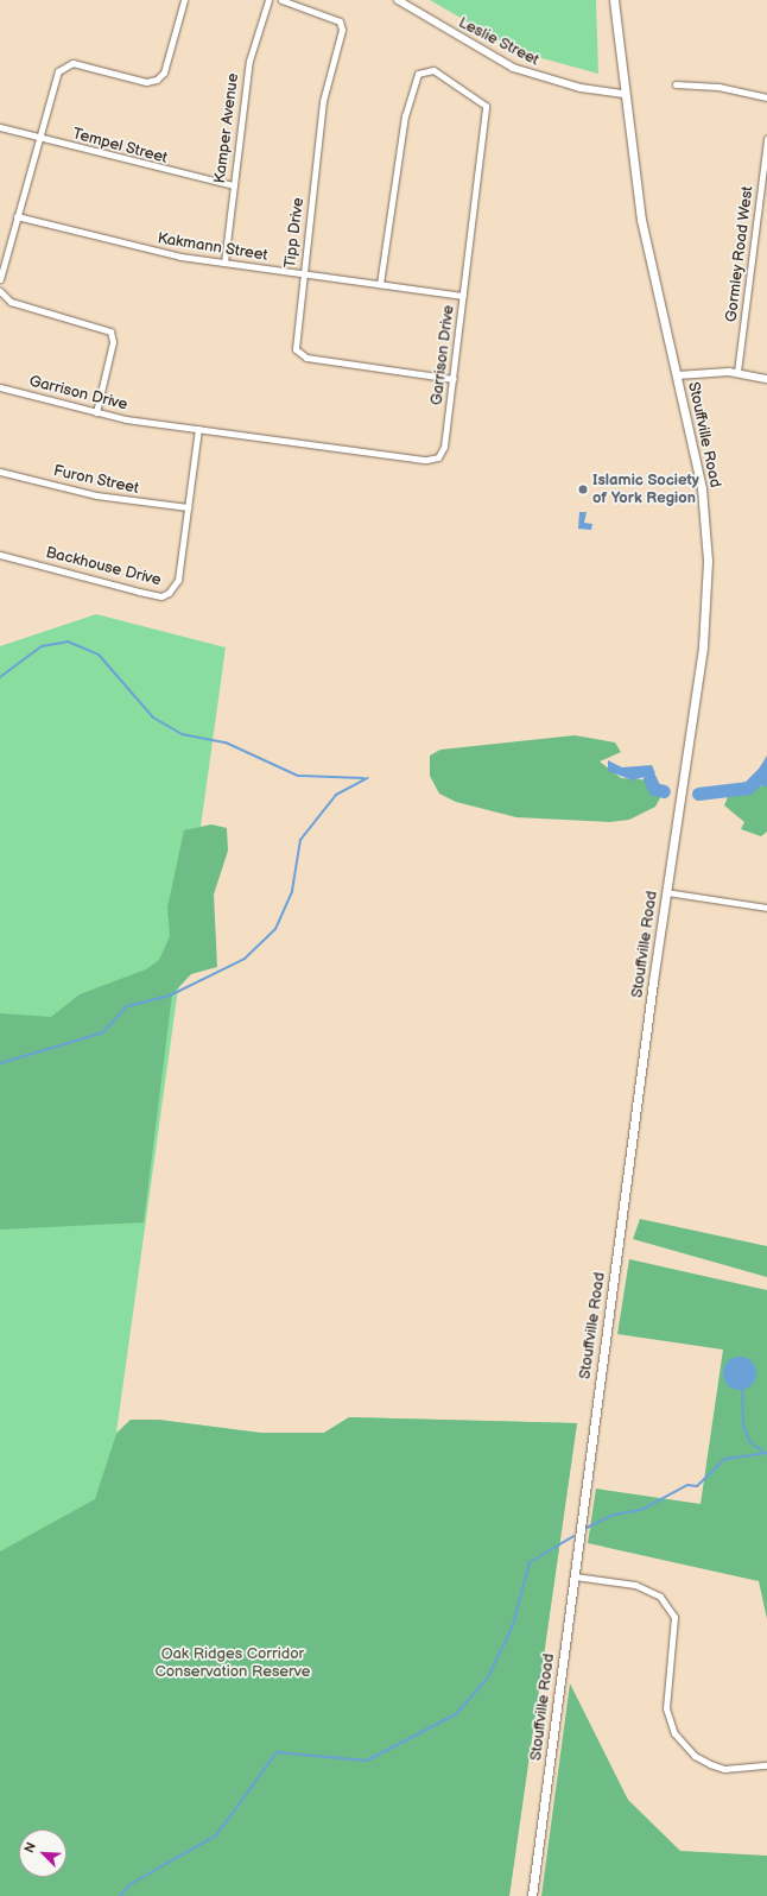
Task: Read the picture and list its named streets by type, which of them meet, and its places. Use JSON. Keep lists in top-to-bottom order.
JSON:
{
  "streets": {
    "main road": ["Stouffville Road"],
    "street": [
      "Leslie Street",
      "Kamper Avenue",
      "Tempel Street",
      "Tipp Drive",
      "Kakmann Street",
      "Gormley Road West",
      "Garrison Drive",
      "Furon Street",
      "Backhouse Drive"
    ]
  },
  "crossings": [
    ["Leslie Street", "Stouffville Road"],
    ["Kamper Avenue", "Tempel Street"],
    ["Kamper Avenue", "Kakmann Street"],
    ["Tipp Drive", "Kakmann Street"],
    ["Tipp Drive", "Garrison Drive"],
    ["Kakmann Street", "Garrison Drive"],
    ["Furon Street", "Backhouse Drive"]
  ],
  "parks": ["Oak Ridges Corridor Conservation Reserve"],
  "places": ["Islamic Society of York Region"],
  "north": "top left"
}
